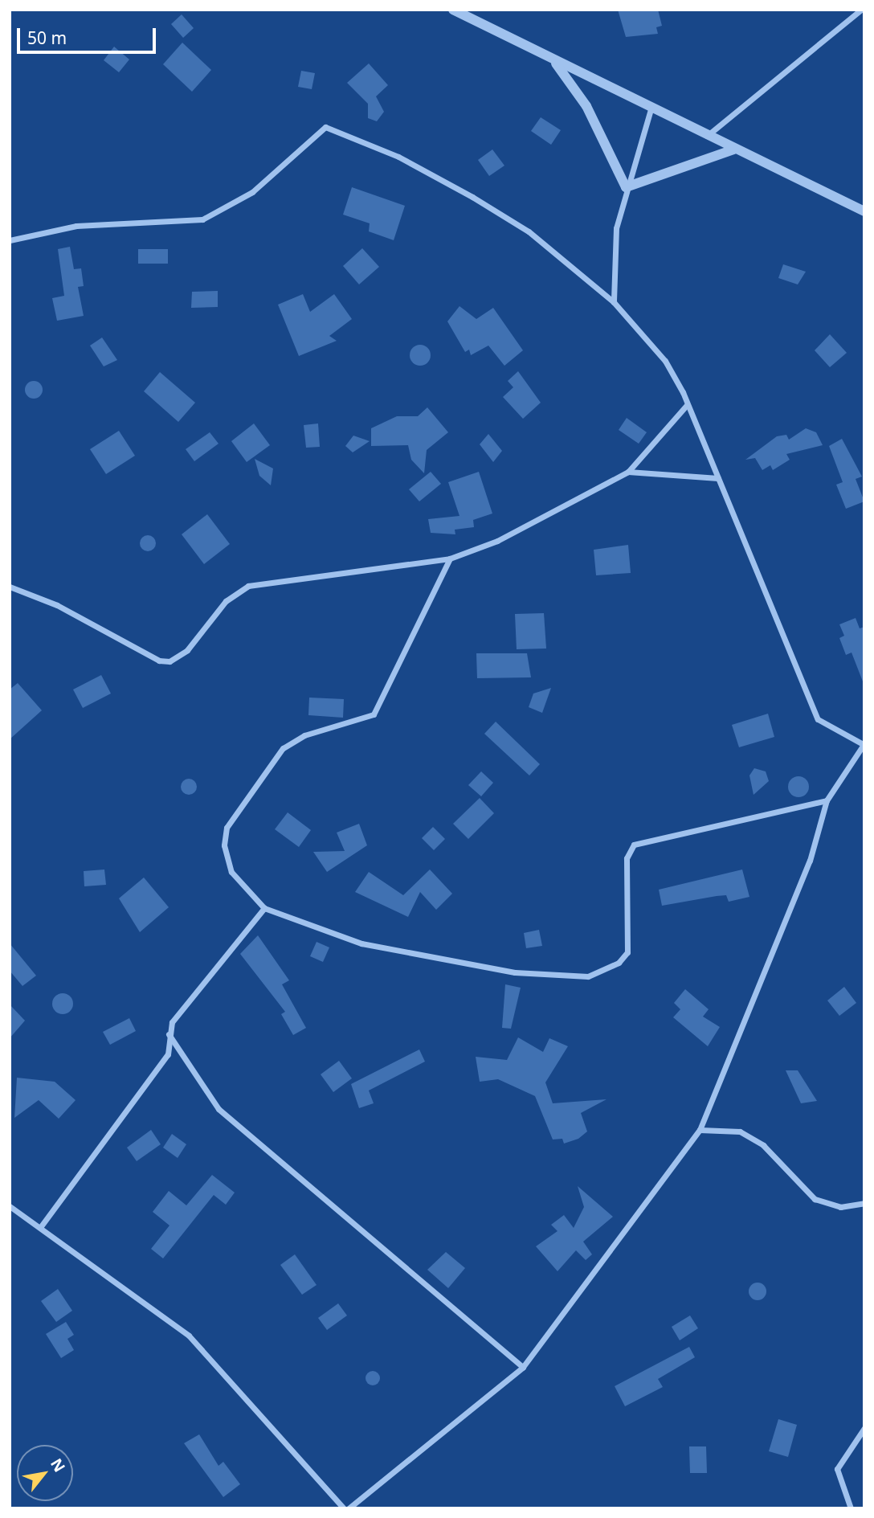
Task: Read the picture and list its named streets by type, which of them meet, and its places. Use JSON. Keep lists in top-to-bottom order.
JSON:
{
  "scale_bar": "50 m",
  "north": "top right"
}
